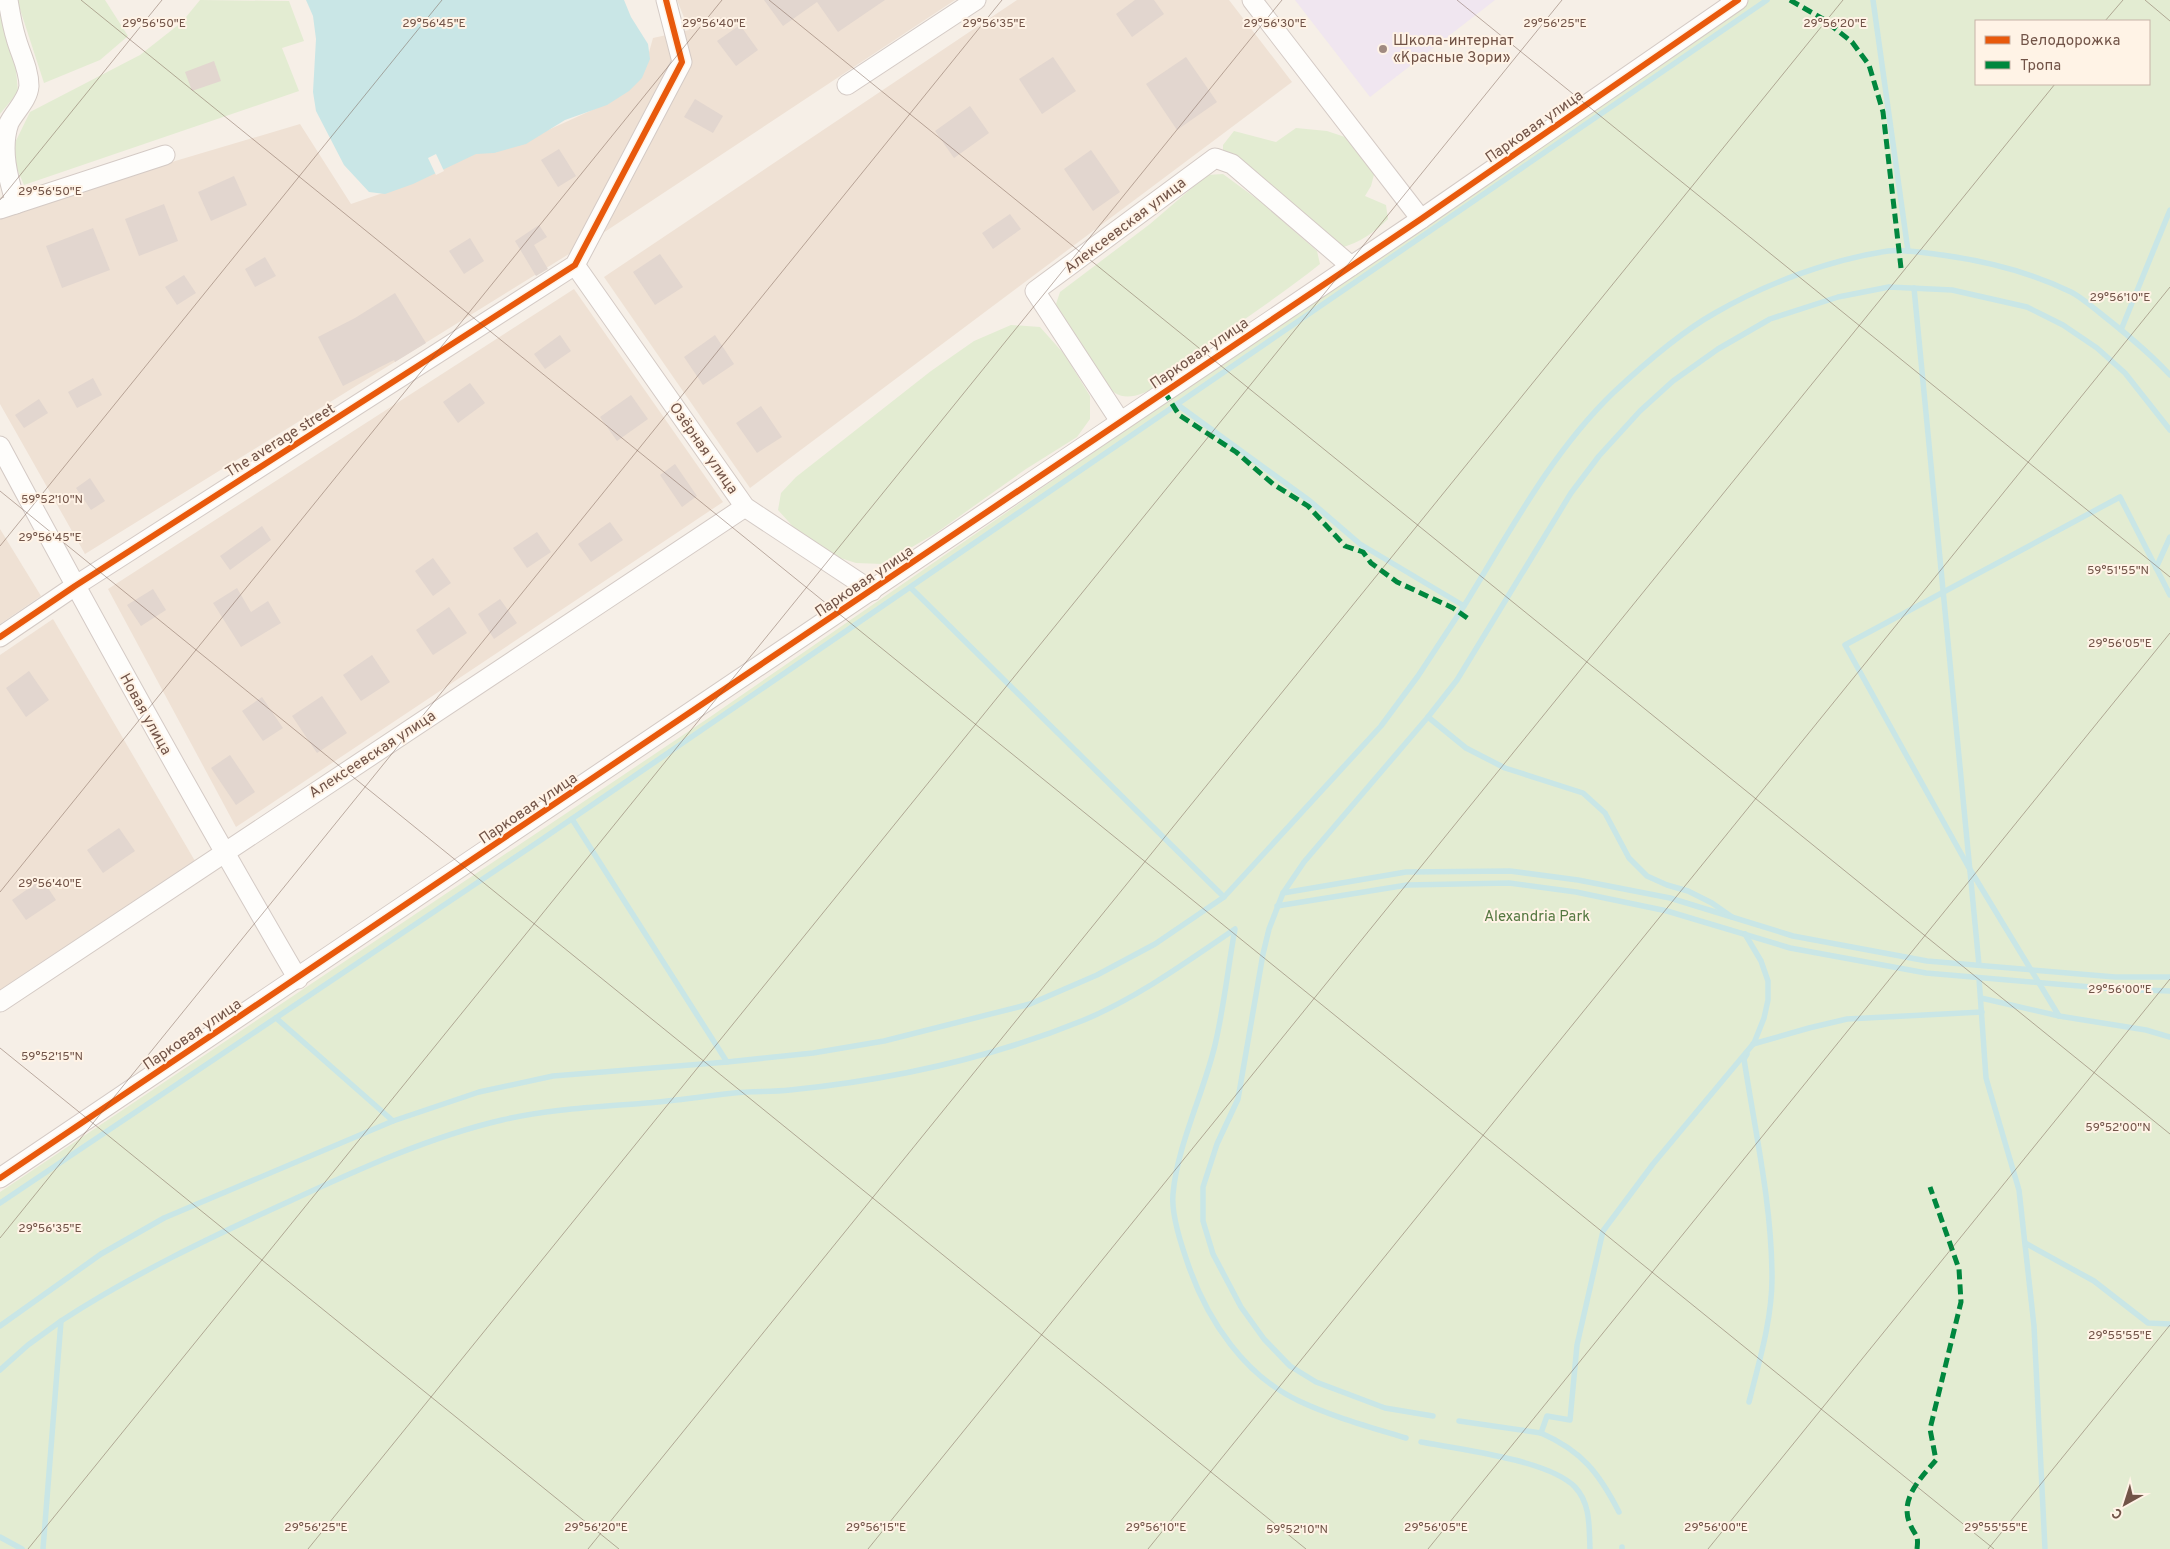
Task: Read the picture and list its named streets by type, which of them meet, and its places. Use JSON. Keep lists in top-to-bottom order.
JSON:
{
  "streets": {
    "street": [
      "Парковая улица",
      "Алексеевская улица",
      "The average street",
      "Озёрная улица",
      "Новая улица"
    ]
  },
  "crossings": [
    ["Парковая улица", "Алексеевская улица"],
    ["Парковая улица", "Озёрная улица"],
    ["Парковая улица", "Новая улица"],
    ["Алексеевская улица", "Озёрная улица"],
    ["Алексеевская улица", "Новая улица"],
    ["The average street", "Озёрная улица"],
    ["The average street", "Новая улица"]
  ],
  "parks": ["Alexandria Park"],
  "places": ["Школа-интернат «Красные Зори»"],
  "legend": ["Велодорожка", "Тропа"],
  "north": "bottom left",
  "coordinates": [
    "29°56'50\"E",
    "29°56'45\"E",
    "29°56'40\"E",
    "29°56'35\"E",
    "29°56'30\"E",
    "29°56'25\"E",
    "29°56'20\"E",
    "29°56'10\"E",
    "59°52'10\"N",
    "59°51'55\"N",
    "29°56'05\"E",
    "29°56'00\"E",
    "59°52'15\"N",
    "59°52'00\"N",
    "29°55'55\"E",
    "29°56'15\"E"
  ]
}
